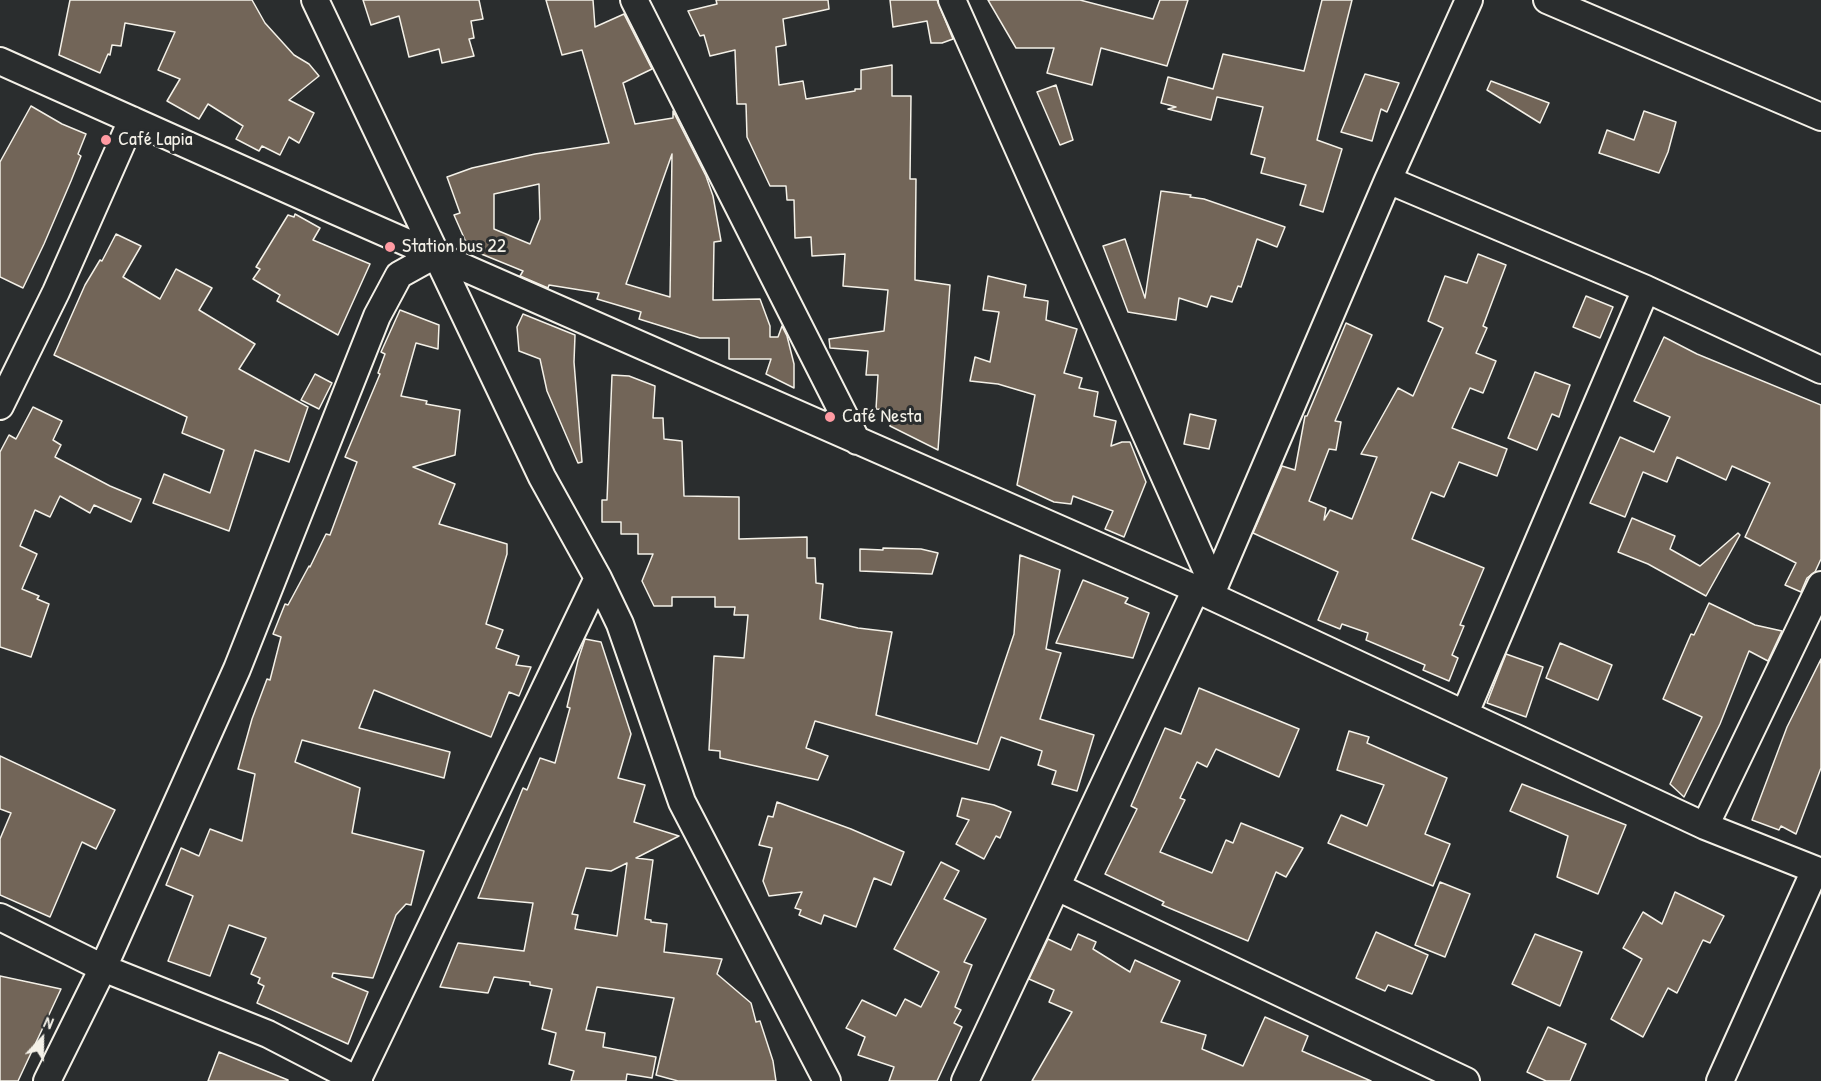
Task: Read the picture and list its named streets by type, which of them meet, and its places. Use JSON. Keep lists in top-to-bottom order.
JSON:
{
  "places": ["Café Lapia", "Station bus 22", "Café Nesta"],
  "north": "top"
}
